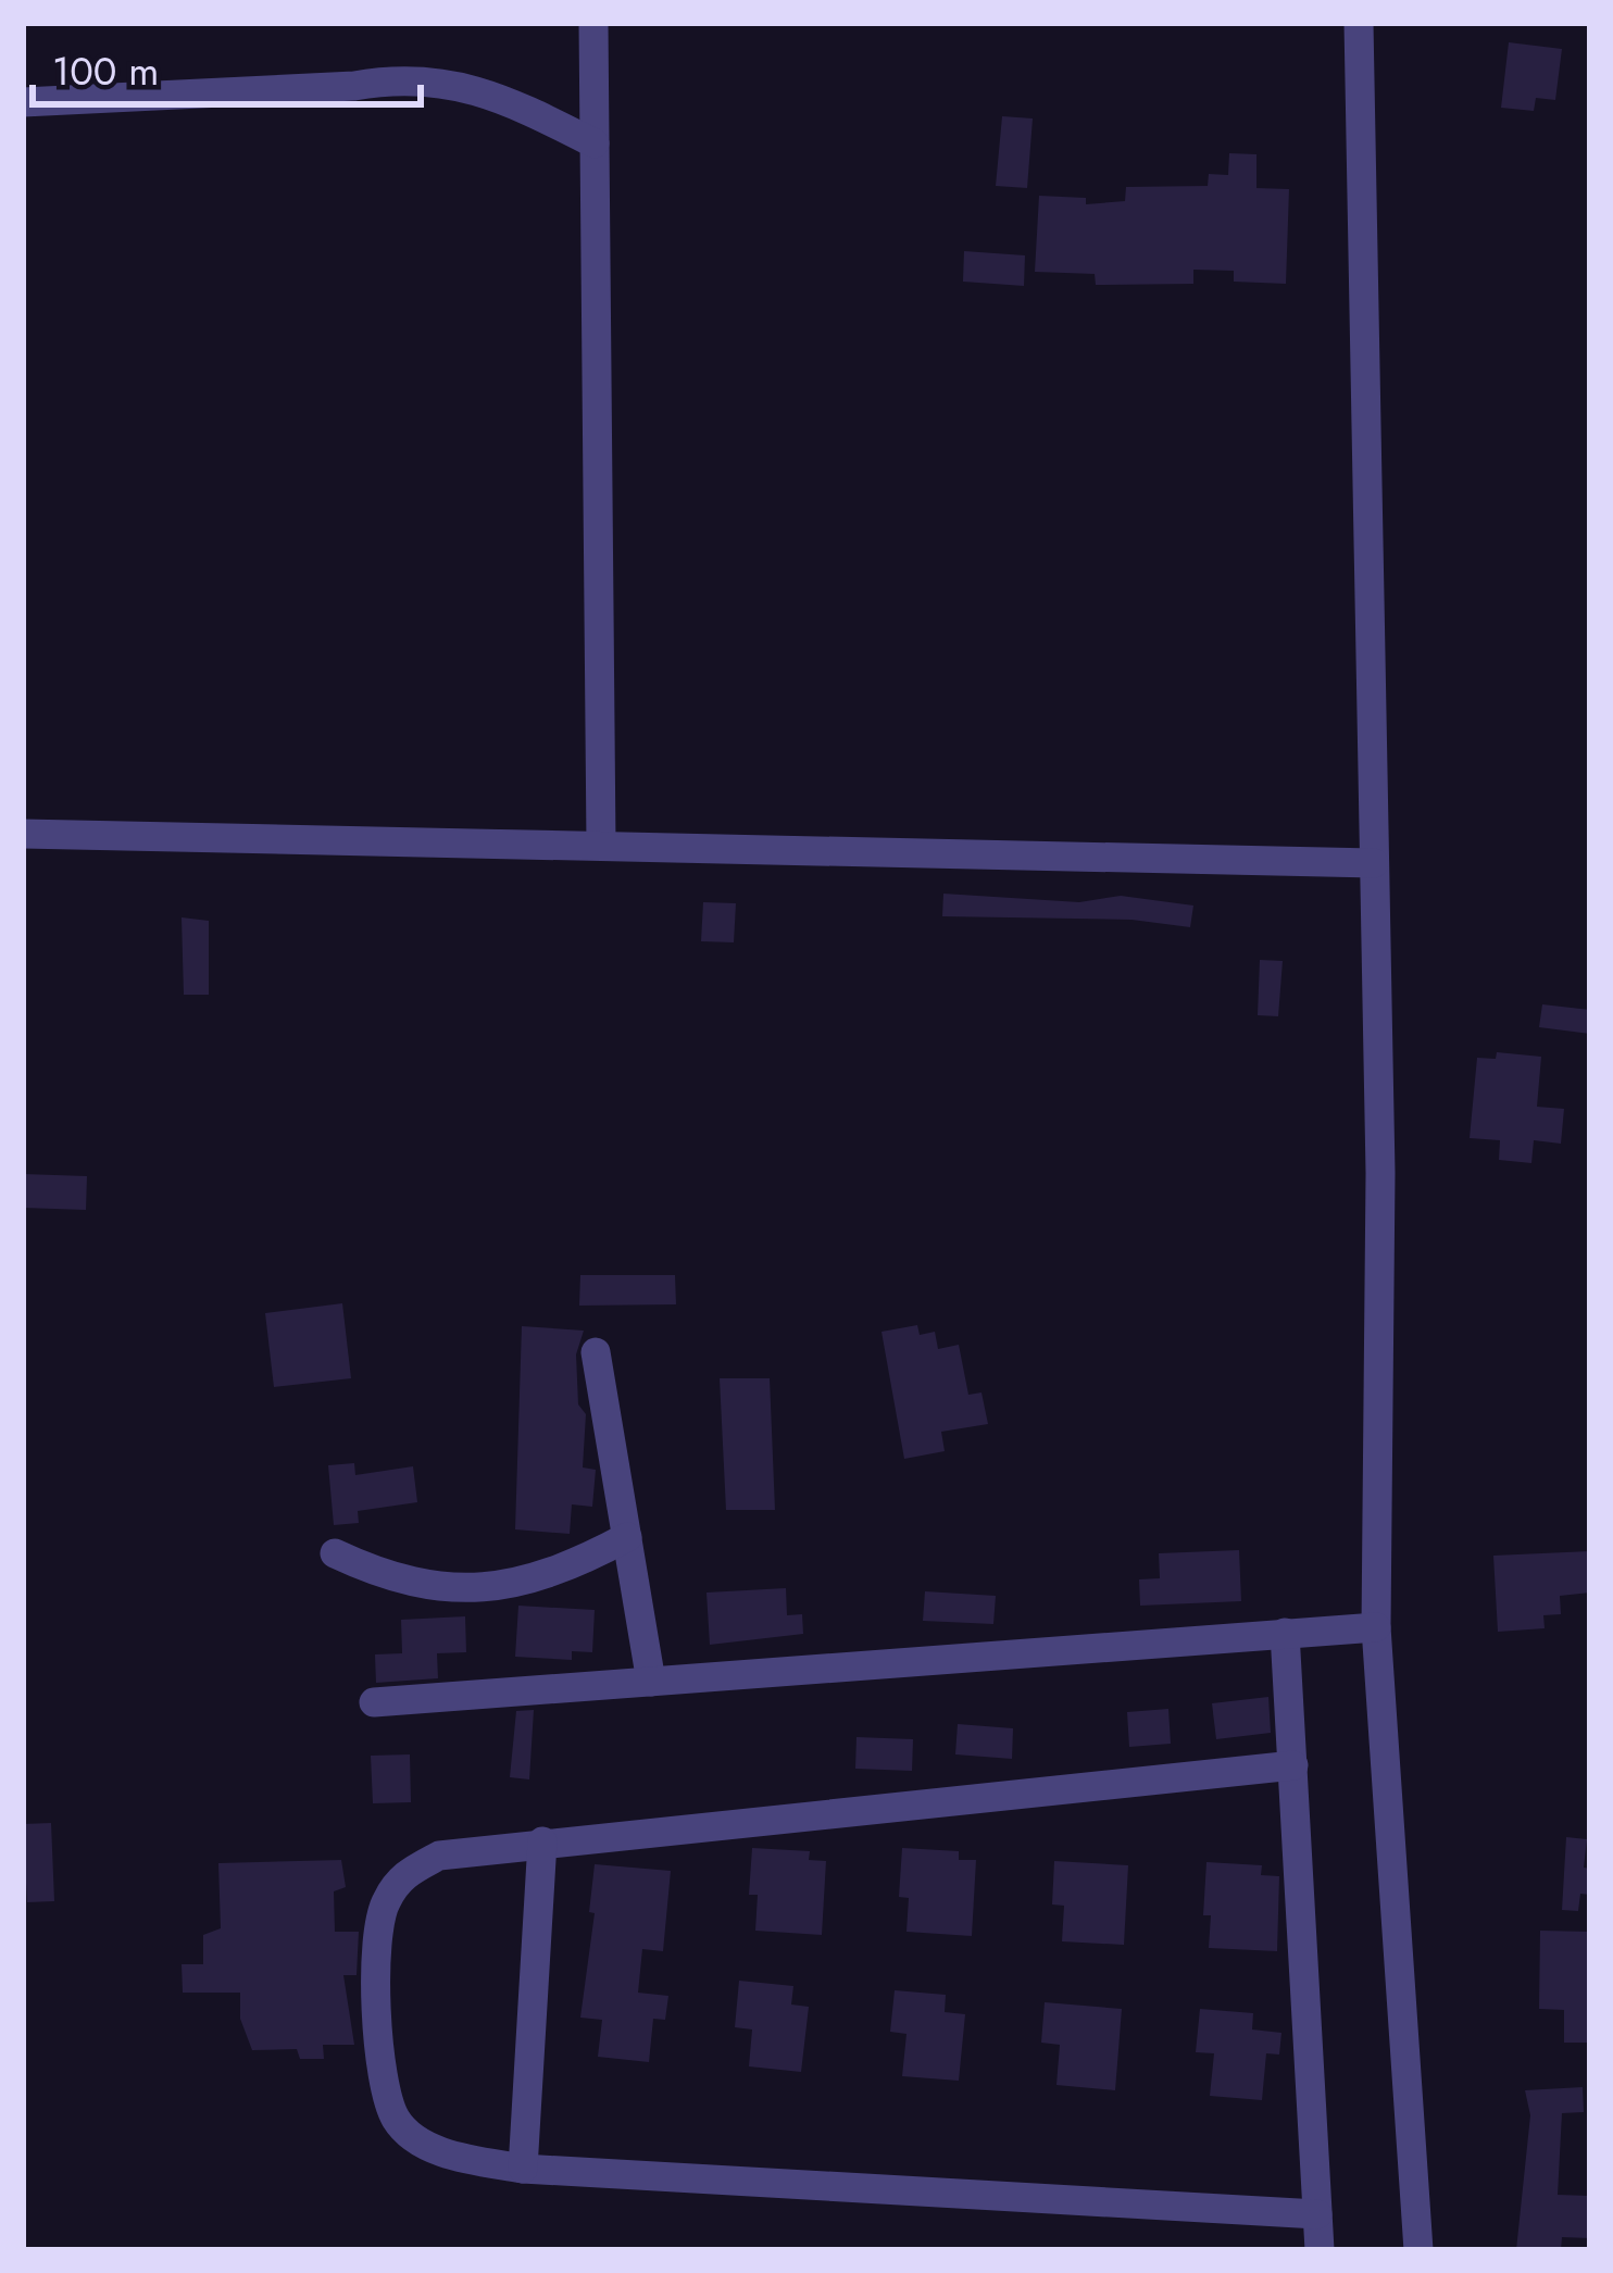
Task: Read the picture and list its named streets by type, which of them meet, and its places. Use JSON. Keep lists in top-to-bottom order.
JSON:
{
  "scale_bar": "100 m"
}
